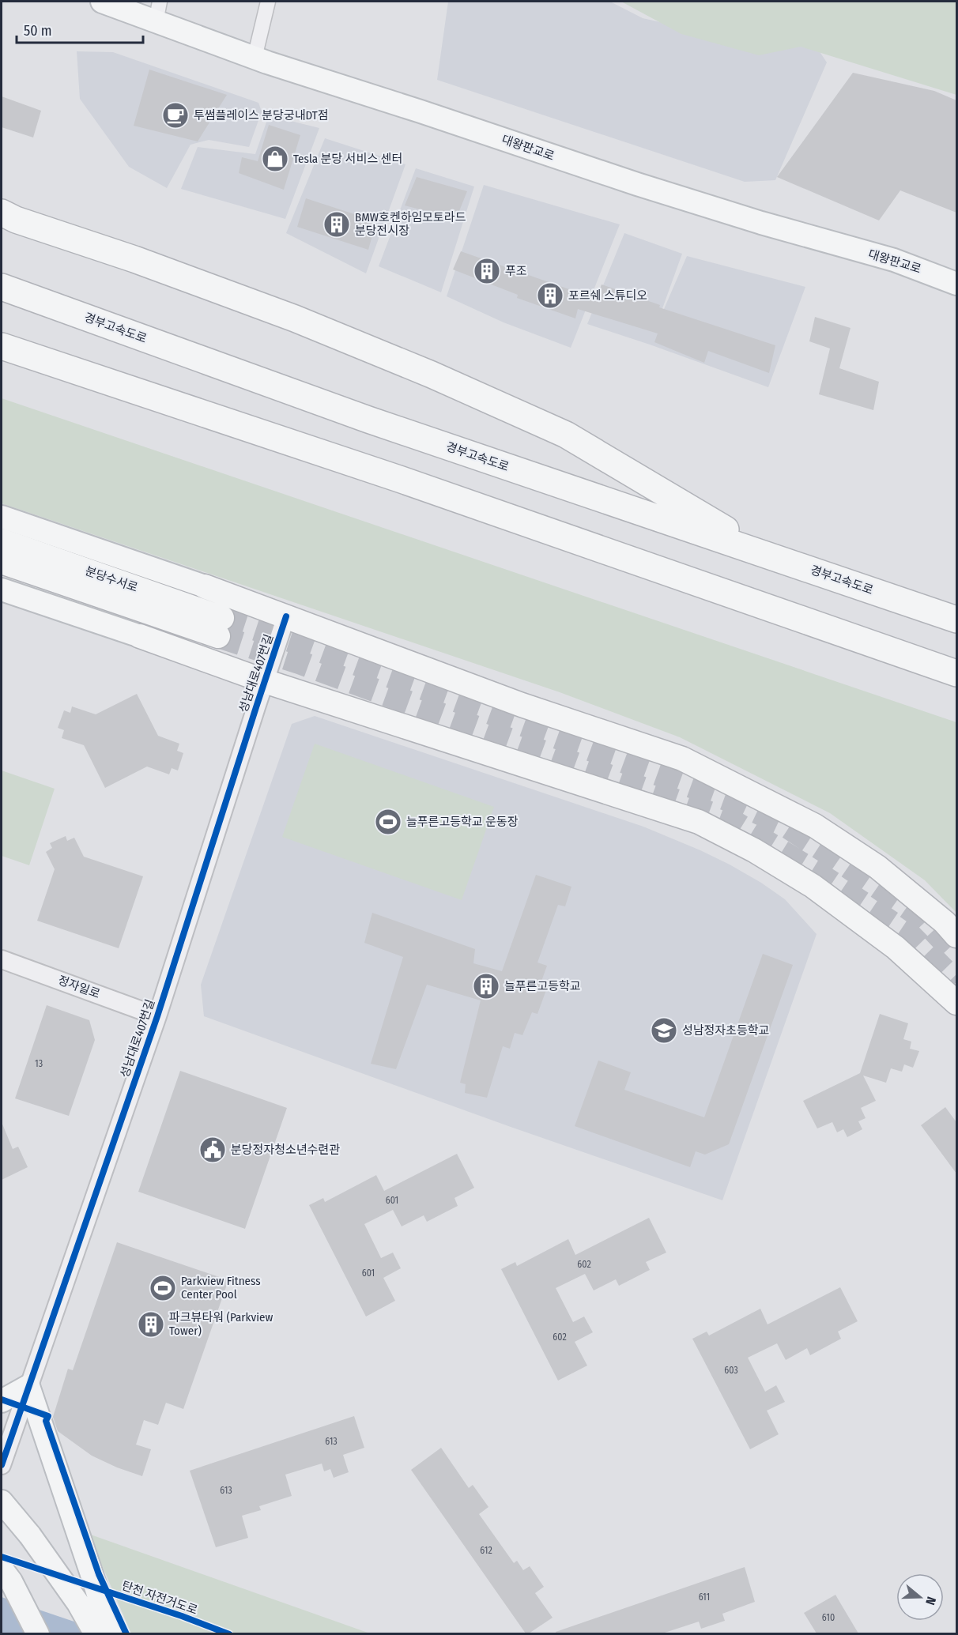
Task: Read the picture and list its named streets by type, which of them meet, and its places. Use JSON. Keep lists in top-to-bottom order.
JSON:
{
  "streets": {
    "highway": ["경부고속도로", "분당수서로"],
    "main road": ["대왕판교로"],
    "street": ["성남대로407번길", "정자일로"],
    "cycle path": ["탄천 자전거도로"]
  },
  "crossings": [
    ["성남대로407번길", "정자일로"]
  ],
  "places": {
    "cafe": ["투썸플레이스 분당궁내DT점"],
    "shop": ["Tesla 분당 서비스 센터"],
    "building": [
      "BMW호켄하임모토라드 분당전시장",
      "푸조",
      "포르쉐 스튜디오",
      "늘푸른고등학교",
      "파크뷰타워 (Parkview Tower)"
    ],
    "sports": ["늘푸른고등학교 운동장", "Parkview Fitness Center Pool"],
    "school or university": ["성남정자초등학교"],
    "public building": ["분당정자청소년수련관"]
  },
  "house_numbers": [
    "13",
    "601",
    "602",
    "601",
    "602",
    "603",
    "613",
    "613",
    "612",
    "611",
    "610"
  ],
  "scale_bar": "50 m",
  "north": "right"
}
